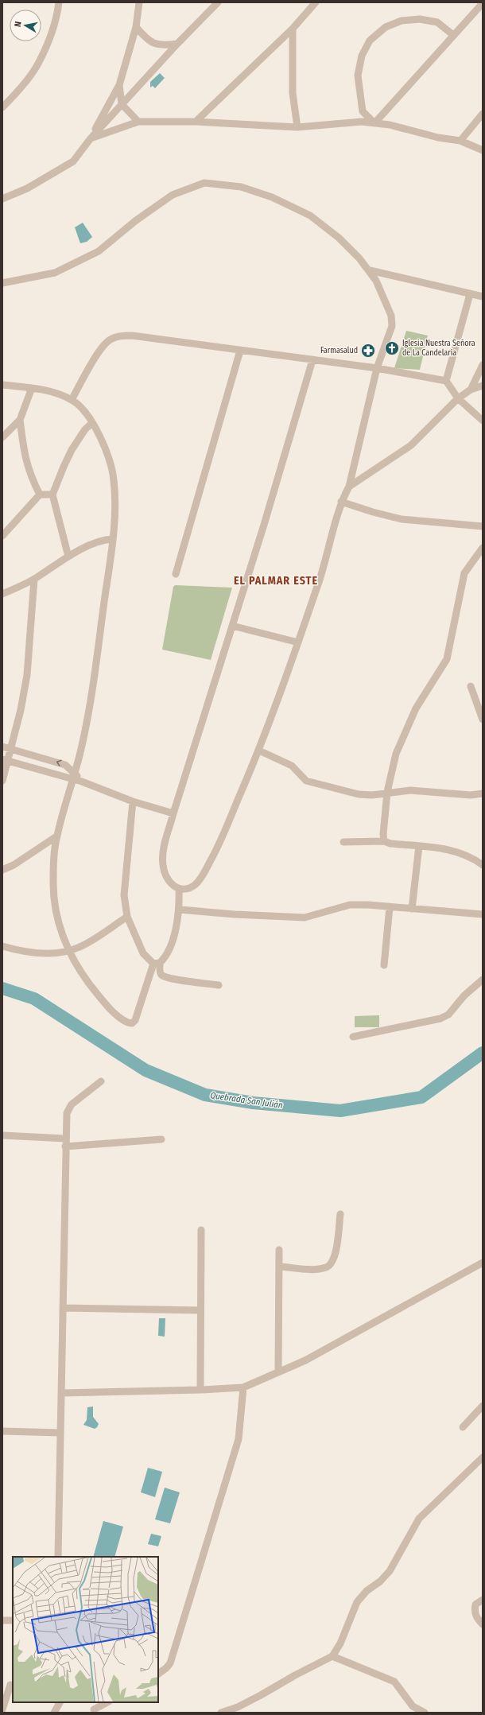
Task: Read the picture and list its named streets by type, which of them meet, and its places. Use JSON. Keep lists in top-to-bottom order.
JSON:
{
  "districts": ["EL PALMAR ESTE"],
  "water": ["Quebrada San Julián"],
  "places": {
    "church": ["Iglesia Nuestra Señora de La Candelaria"],
    "pharmacy": ["Farmasalud"]
  },
  "north": "left"
}
